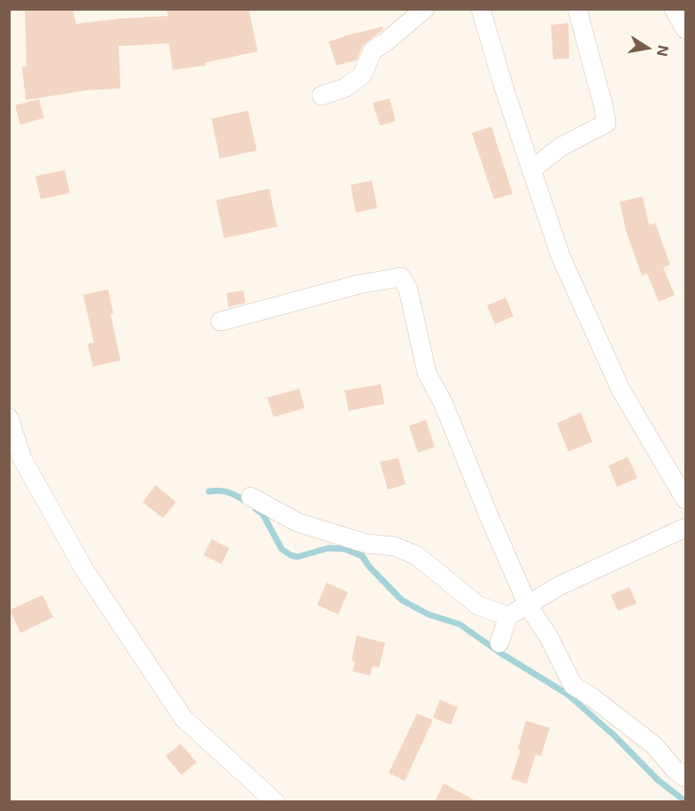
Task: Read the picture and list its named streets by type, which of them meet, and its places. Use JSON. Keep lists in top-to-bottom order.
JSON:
{
  "north": "right"
}
